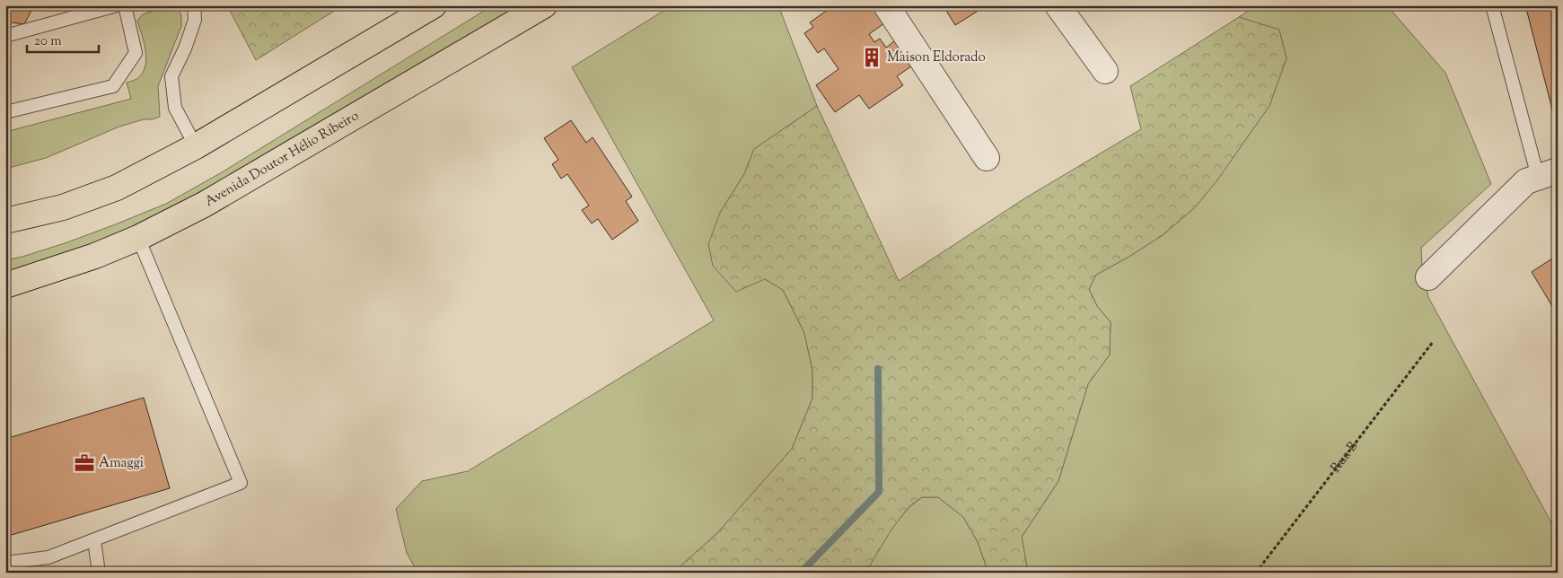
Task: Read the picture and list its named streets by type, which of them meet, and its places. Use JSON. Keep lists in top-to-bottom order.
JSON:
{
  "streets": {
    "main road": ["Avenida Doutor Hélio Ribeiro"],
    "path": ["Rua B"]
  },
  "places": {
    "building": ["Maison Eldorado"],
    "office": ["Amaggi"]
  },
  "scale_bar": "20 m"
}
